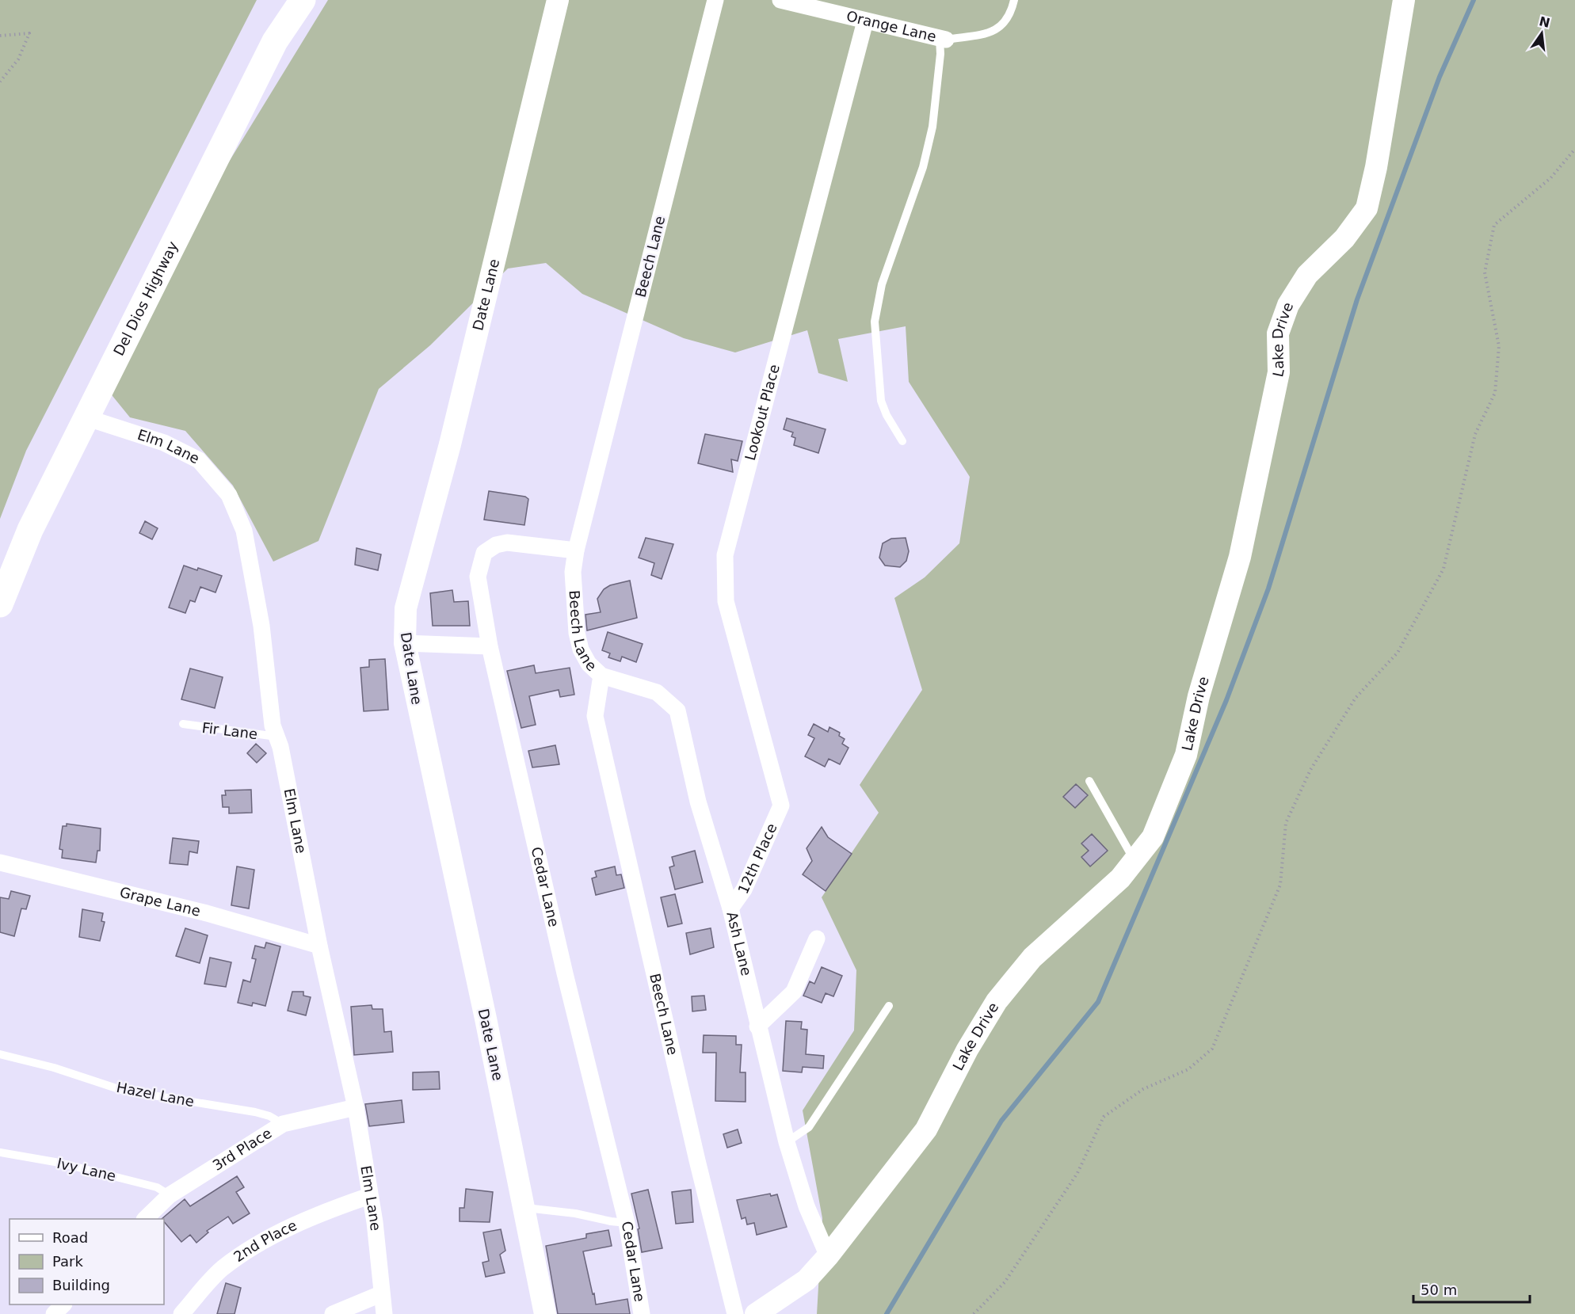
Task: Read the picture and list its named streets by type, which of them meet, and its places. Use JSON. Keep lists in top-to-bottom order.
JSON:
{
  "streets": {
    "main road": ["Del Dios Highway"],
    "street": [
      "Orange Lane",
      "Beech Lane",
      "Date Lane",
      "Lake Drive",
      "Lookout Place",
      "Elm Lane",
      "12th Place",
      "Cedar Lane",
      "Grape Lane",
      "Ash Lane",
      "3rd Place",
      "2nd Place"
    ],
    "lane": ["Fir Lane", "Hazel Lane", "Ivy Lane"]
  },
  "crossings": [
    ["Orange Lane", "Lookout Place"],
    ["Beech Lane", "Cedar Lane"],
    ["Beech Lane", "Ash Lane"],
    ["Del Dios Highway", "Elm Lane"],
    ["Lake Drive", "Ash Lane"],
    ["Lookout Place", "12th Place"],
    ["Elm Lane", "Fir Lane"],
    ["Elm Lane", "Grape Lane"],
    ["Elm Lane", "3rd Place"],
    ["Elm Lane", "2nd Place"],
    ["12th Place", "Ash Lane"],
    ["Hazel Lane", "3rd Place"],
    ["3rd Place", "Ivy Lane"]
  ],
  "legend": ["Road", "Park", "Building"],
  "scale_bar": "50 m",
  "north": "top"
}
